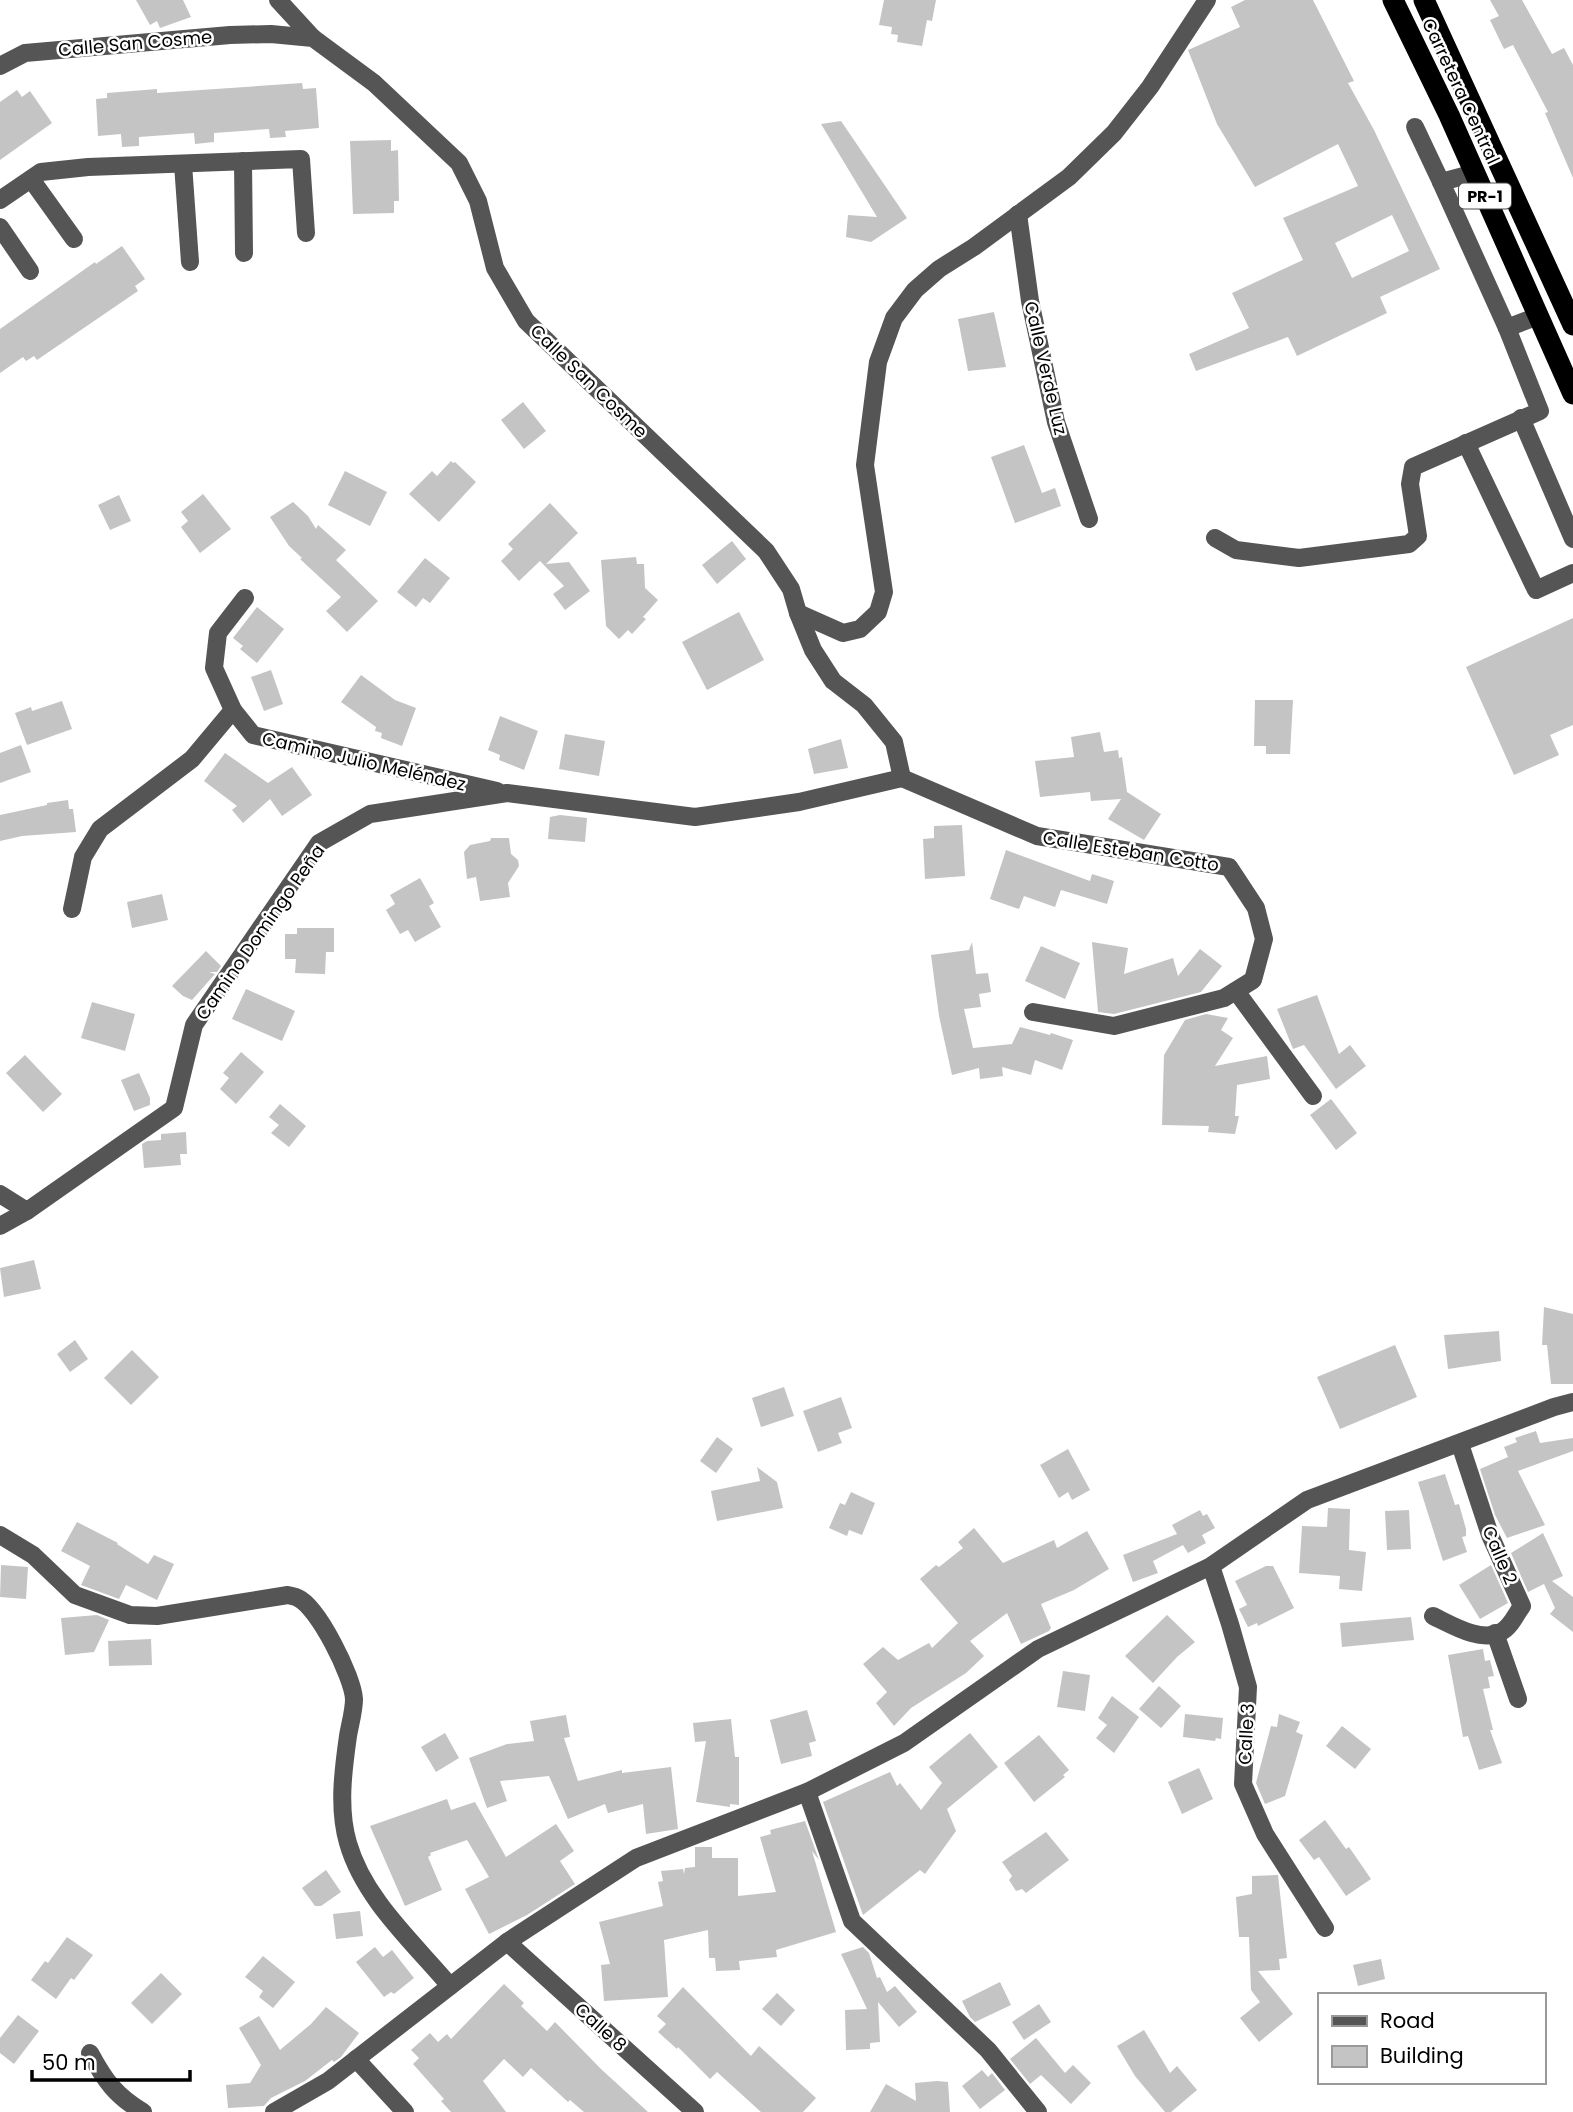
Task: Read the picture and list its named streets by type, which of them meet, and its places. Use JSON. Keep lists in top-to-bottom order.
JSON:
{
  "streets": {
    "highway": ["Carretera Central", "PR-1"],
    "street": [
      "Calle San Cosme",
      "Calle Verde Luz",
      "Camino Julio Meléndez",
      "Calle Esteban Cotto",
      "Camino Domingo Peña",
      "Calle 2",
      "Calle 3",
      "Calle 8"
    ]
  },
  "crossings": [
    ["Calle San Cosme", "Calle Esteban Cotto"],
    ["Calle San Cosme", "Camino Domingo Peña"],
    ["Camino Julio Meléndez", "Camino Domingo Peña"],
    ["Calle Esteban Cotto", "Camino Domingo Peña"]
  ],
  "legend": ["Road", "Building"],
  "scale_bar": "50 m"
}
